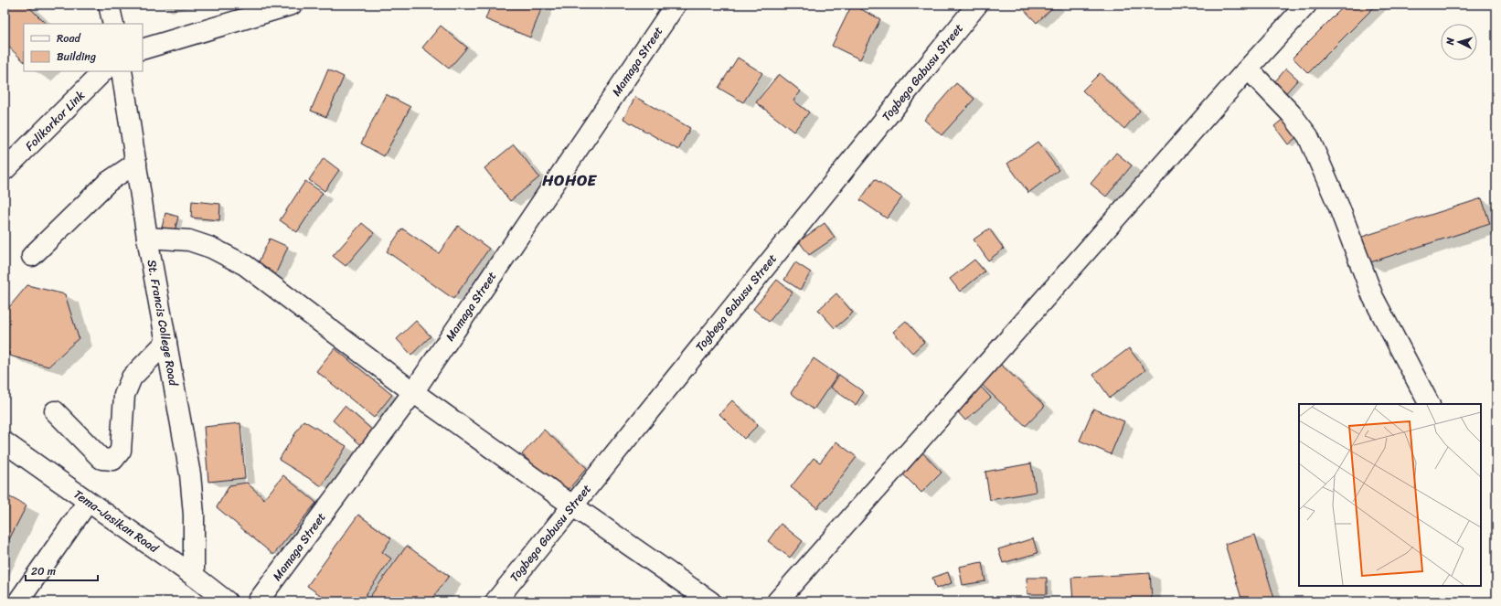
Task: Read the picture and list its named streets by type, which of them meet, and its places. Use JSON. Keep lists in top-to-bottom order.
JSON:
{
  "streets": {
    "main road": [
      "Mamaga Street",
      "Togbega Gabusu Street",
      "Folikorkor Link",
      "St. Francis College Road",
      "Tema-Jasikan Road"
    ]
  },
  "crossings": [
    ["St. Francis College Road", "Tema-Jasikan Road"]
  ],
  "districts": ["HOHOE"],
  "legend": ["Road", "Building"],
  "scale_bar": "20 m",
  "north": "left"
}
